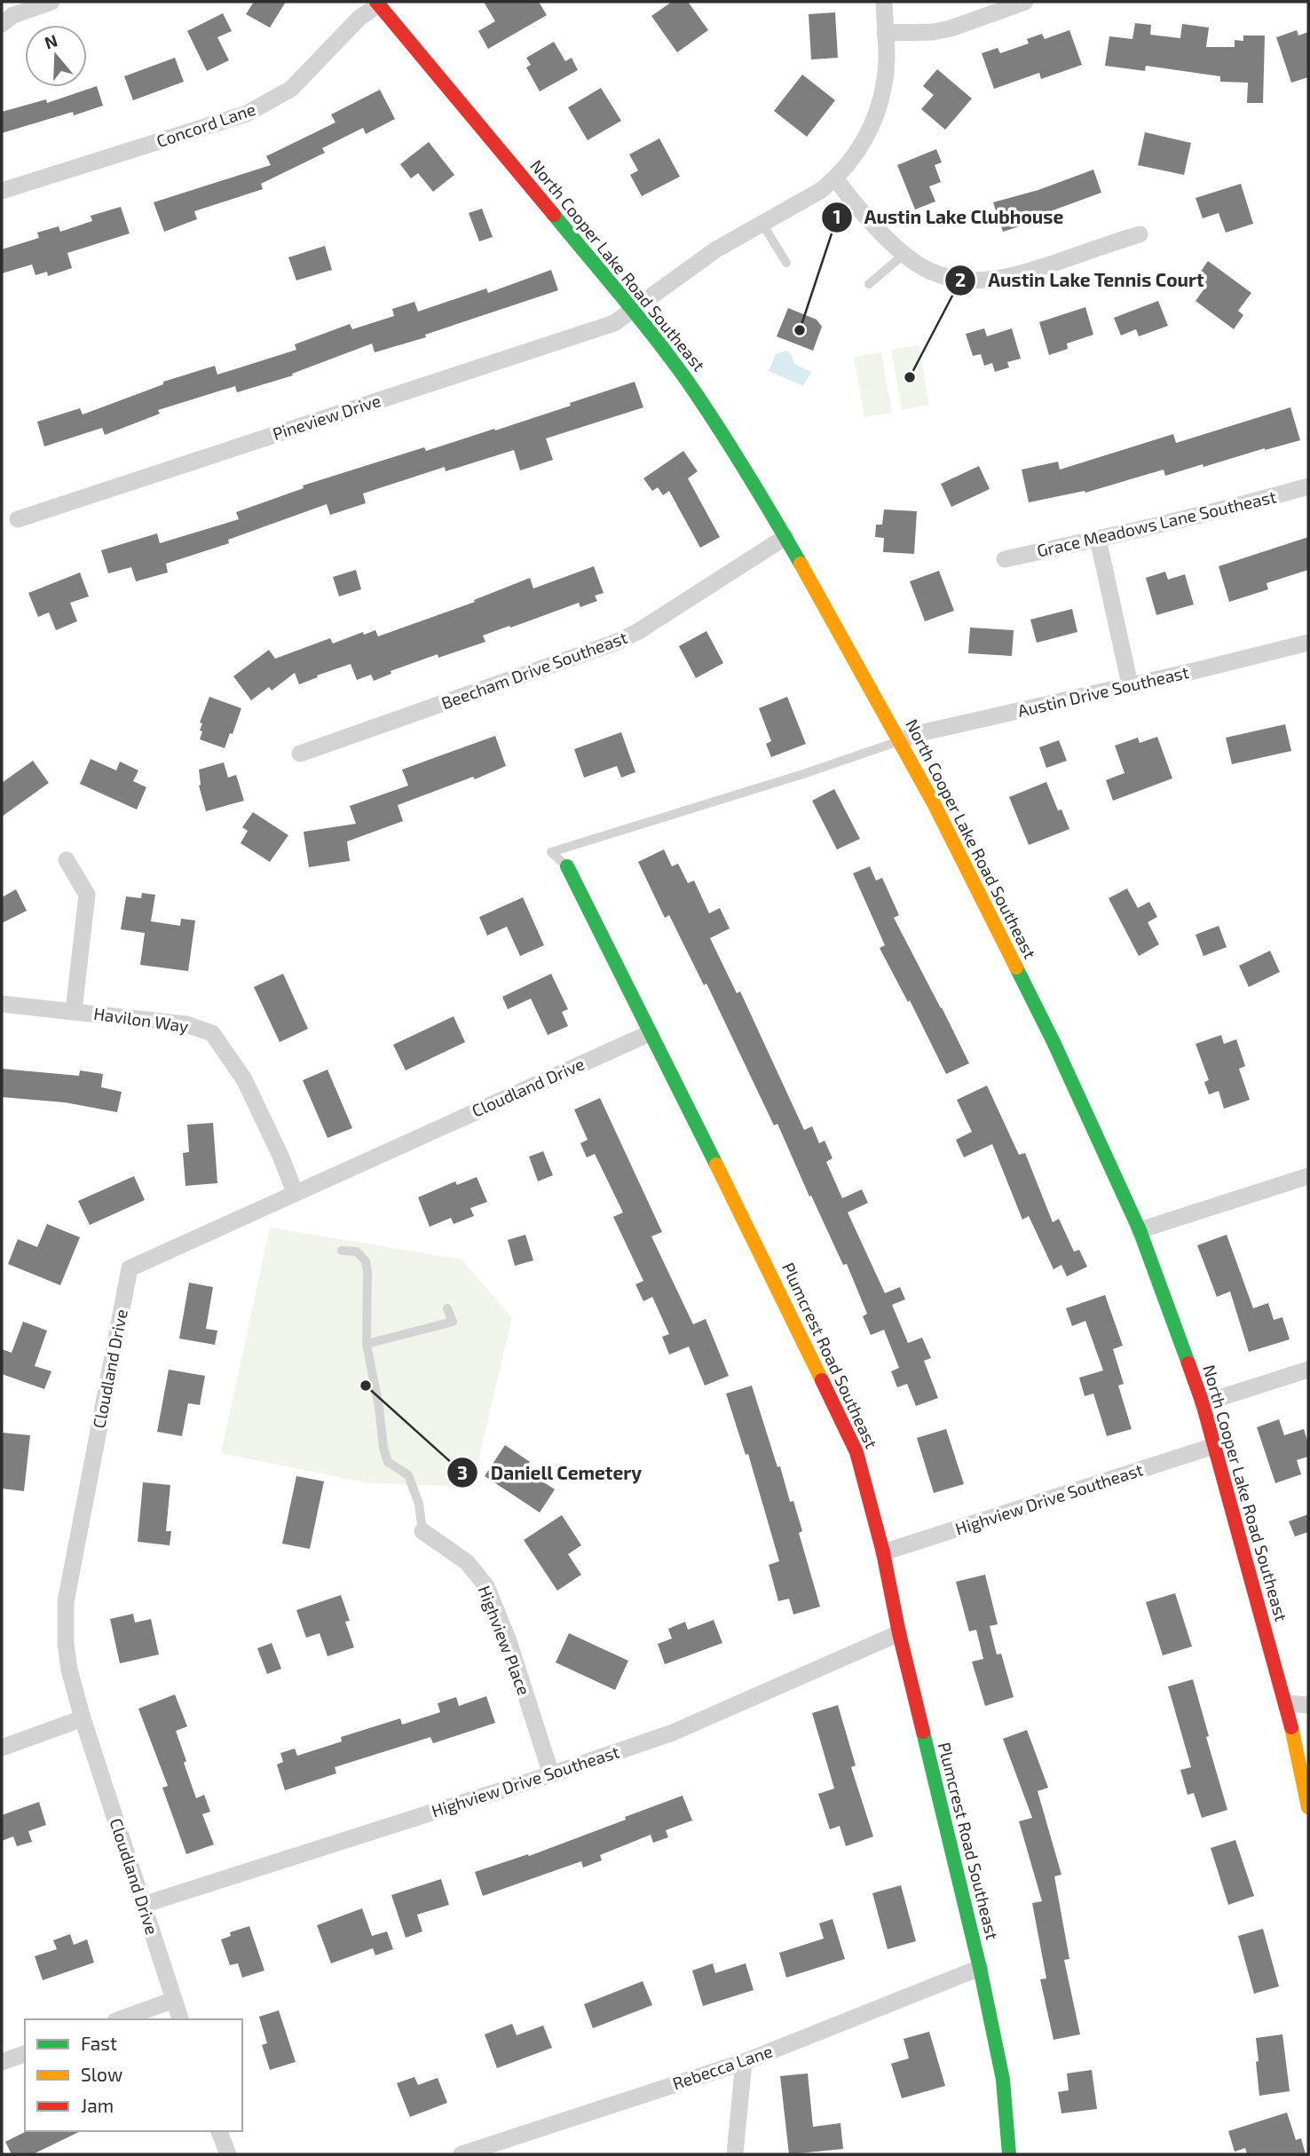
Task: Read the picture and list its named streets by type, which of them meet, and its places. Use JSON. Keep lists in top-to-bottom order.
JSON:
{
  "streets": {
    "street": [
      "Concord Lane",
      "North Cooper Lake Road Southeast",
      "Pineview Drive",
      "Grace Meadows Lane Southeast",
      "Beecham Drive Southeast",
      "Austin Drive Southeast",
      "Havilon Way",
      "Cloudland Drive",
      "Plumcrest Road Southeast",
      "Highview Drive Southeast",
      "Highview Place",
      "Rebecca Lane"
    ]
  },
  "crossings": [
    ["Concord Lane", "North Cooper Lake Road Southeast"],
    ["North Cooper Lake Road Southeast", "Pineview Drive"],
    ["North Cooper Lake Road Southeast", "Beecham Drive Southeast"],
    ["North Cooper Lake Road Southeast", "Austin Drive Southeast"],
    ["North Cooper Lake Road Southeast", "Highview Drive Southeast"],
    ["Havilon Way", "Cloudland Drive"],
    ["Cloudland Drive", "Plumcrest Road Southeast"],
    ["Cloudland Drive", "Highview Drive Southeast"],
    ["Plumcrest Road Southeast", "Highview Drive Southeast"],
    ["Plumcrest Road Southeast", "Rebecca Lane"],
    ["Highview Drive Southeast", "Highview Place"]
  ],
  "places": ["Austin Lake Clubhouse", "Austin Lake Tennis Court", "Daniell Cemetery"],
  "legend": ["Fast", "Slow", "Jam"],
  "north": "top"
}
